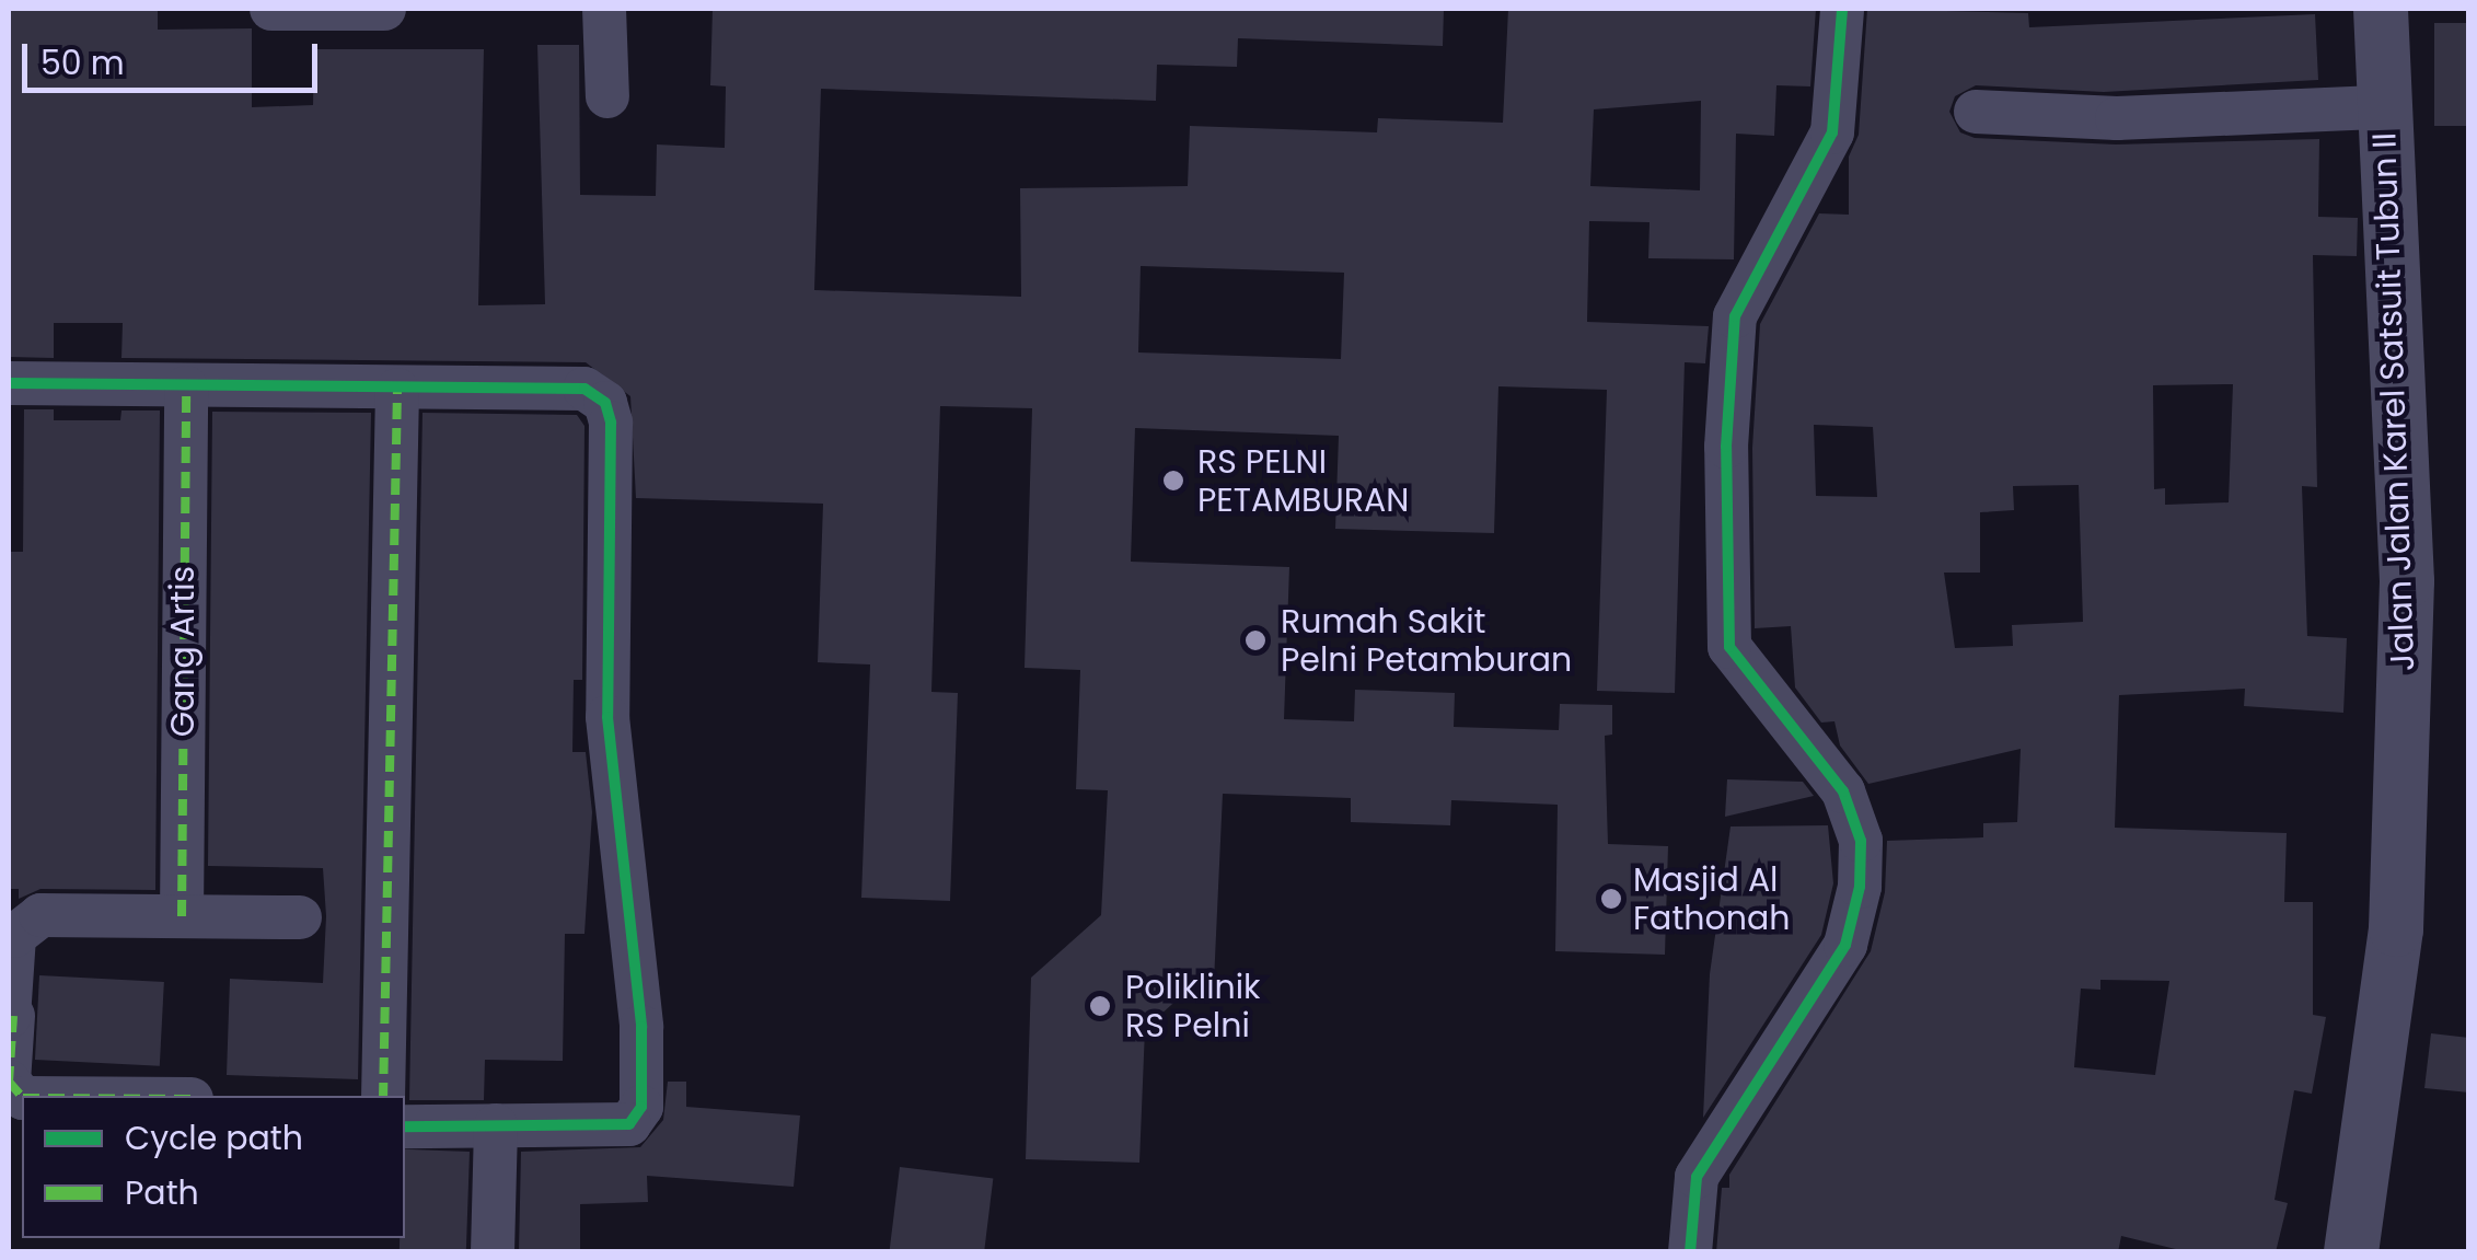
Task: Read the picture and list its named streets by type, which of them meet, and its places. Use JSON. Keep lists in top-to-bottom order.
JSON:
{
  "streets": {
    "street": ["Jalan Jalan Karel Satsuit Tubun II", "Gang Artis"]
  },
  "places": [
    "RS PELNI PETAMBURAN",
    "Rumah Sakit Pelni Petamburan",
    "Masjid Al Fathonah",
    "Poliklinik RS Pelni"
  ],
  "legend": ["Cycle path", "Path"],
  "scale_bar": "50 m"
}
